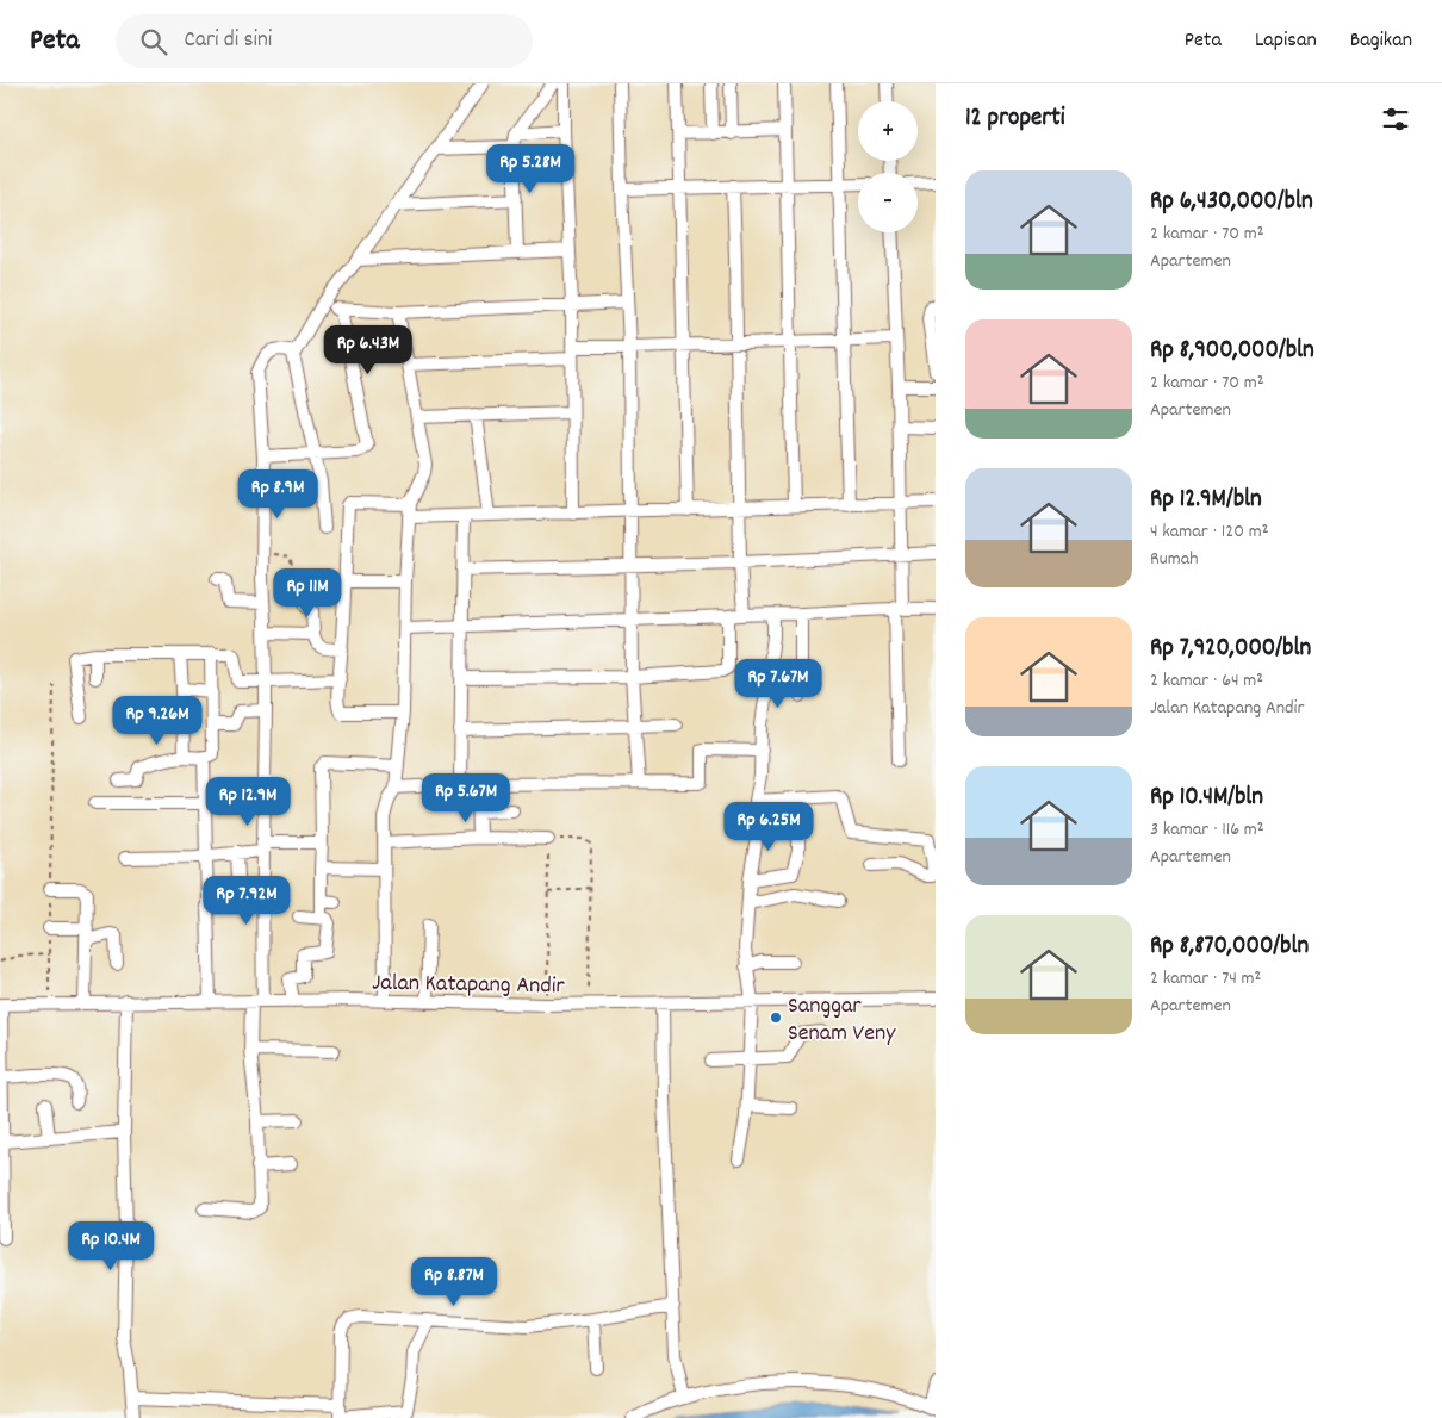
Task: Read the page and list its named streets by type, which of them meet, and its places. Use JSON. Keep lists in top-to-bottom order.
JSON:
{
  "streets": {
    "street": ["Jalan Katapang Andir"]
  },
  "places": ["Sanggar Senam Veny"],
  "page": {
    "header": "Peta",
    "search": "Cari di sini",
    "nav": ["Peta", "Lapisan", "Bagikan"],
    "heading": "12 properti",
    "map_buttons": ["+", "−"],
    "price": [
      "Rp 5.28M",
      "Rp 6.43M",
      "Rp 8.9M",
      "Rp 11M",
      "Rp 7.67M",
      "Rp 9.26M",
      "Rp 5.67M",
      "Rp 12.9M",
      "Rp 6.25M",
      "Rp 7.92M",
      "Rp 10.4M",
      "Rp 8.87M"
    ],
    "list": [
      {
        "name": "Rp 6,430,000/bln",
        "note": "2 kamar · 70 m² · Apartemen"
      },
      {
        "name": "Rp 8,900,000/bln",
        "note": "2 kamar · 70 m² · Apartemen"
      },
      {
        "name": "Rp 12.9M/bln",
        "note": "4 kamar · 120 m² · Rumah"
      },
      {
        "name": "Rp 7,920,000/bln",
        "note": "2 kamar · 64 m² · Jalan Katapang Andir"
      },
      {
        "name": "Rp 10.4M/bln",
        "note": "3 kamar · 116 m² · Apartemen"
      },
      {
        "name": "Rp 8,870,000/bln",
        "note": "2 kamar · 74 m² · Apartemen"
      }
    ]
  }
}
